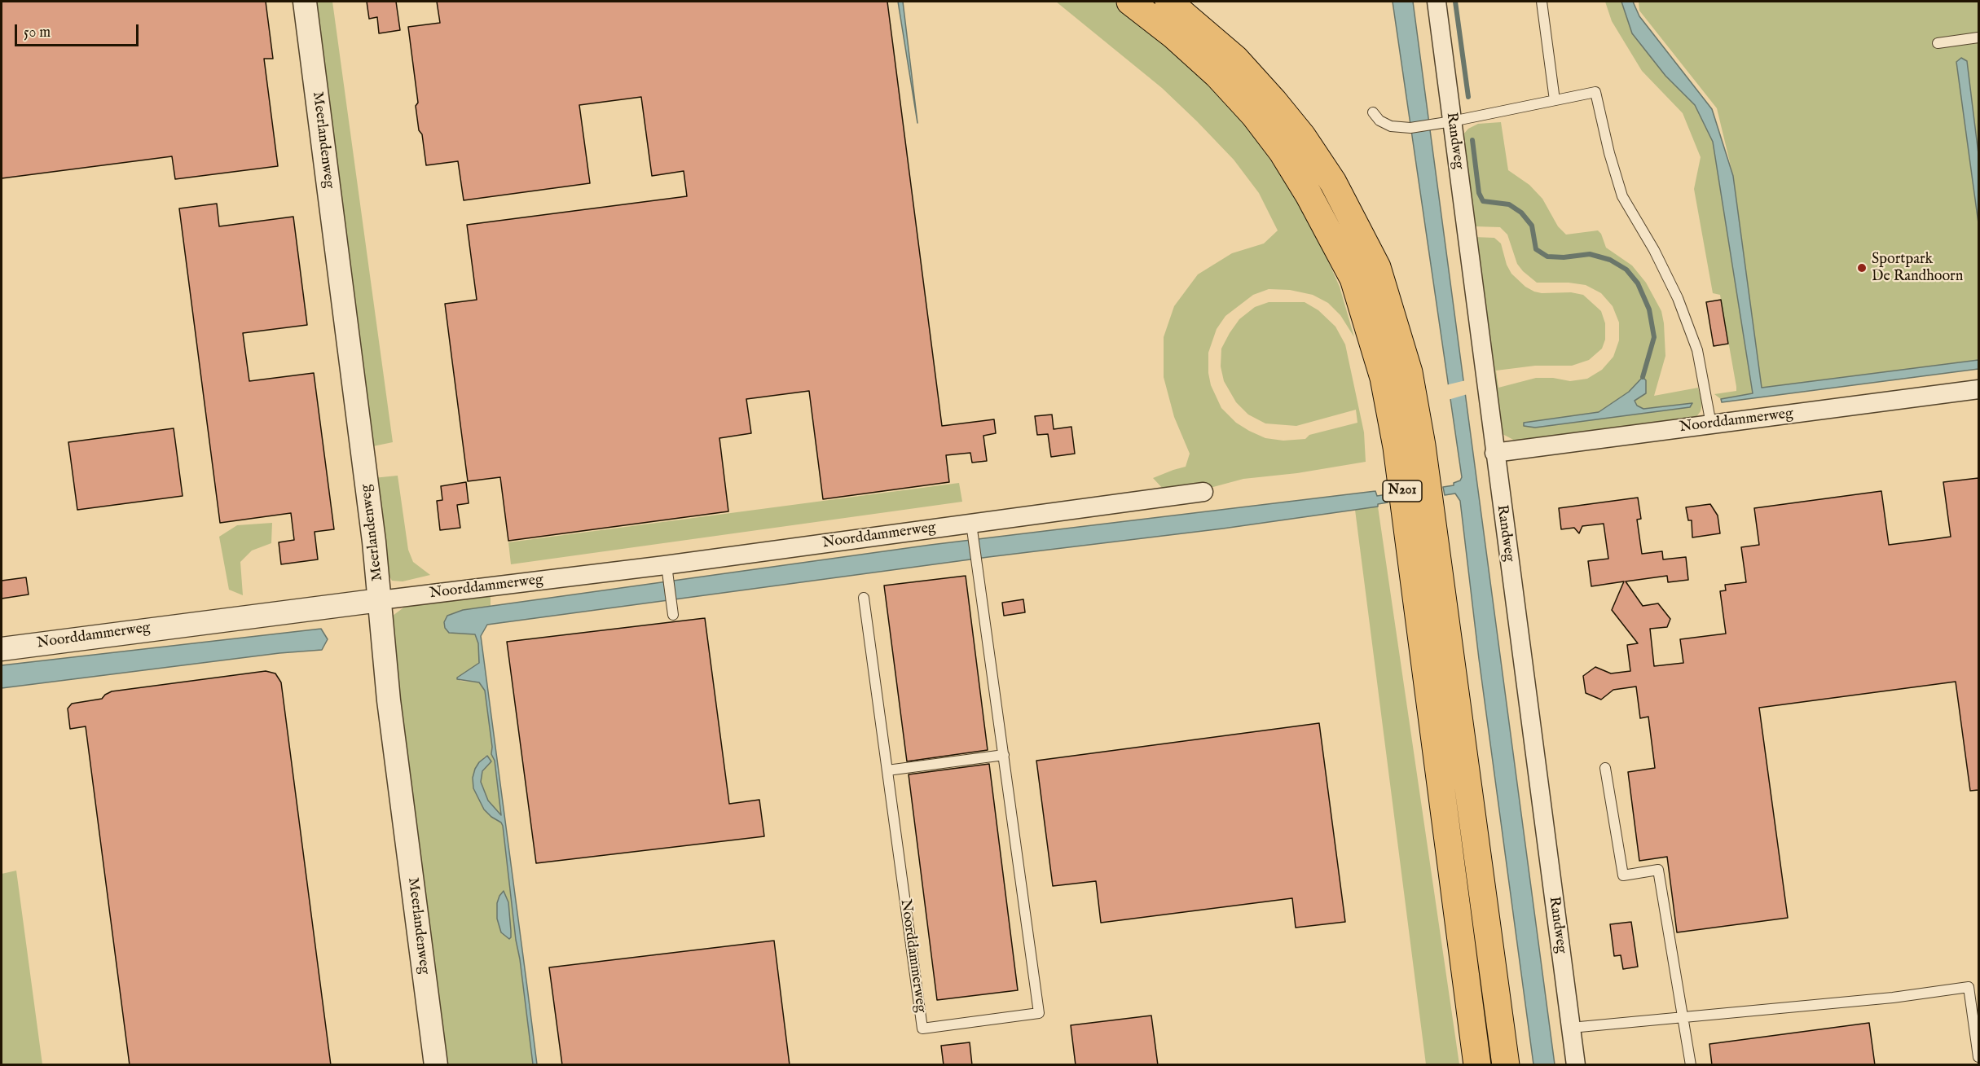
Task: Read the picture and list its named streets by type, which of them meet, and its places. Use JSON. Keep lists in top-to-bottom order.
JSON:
{
  "streets": {
    "highway": ["N201"],
    "street": ["Meerlandenweg", "Randweg", "Noorddammerweg"]
  },
  "crossings": [
    ["Meerlandenweg", "Noorddammerweg"],
    ["Randweg", "Noorddammerweg"]
  ],
  "places": ["Sportpark De Randhoorn"],
  "scale_bar": "50 m"
}
